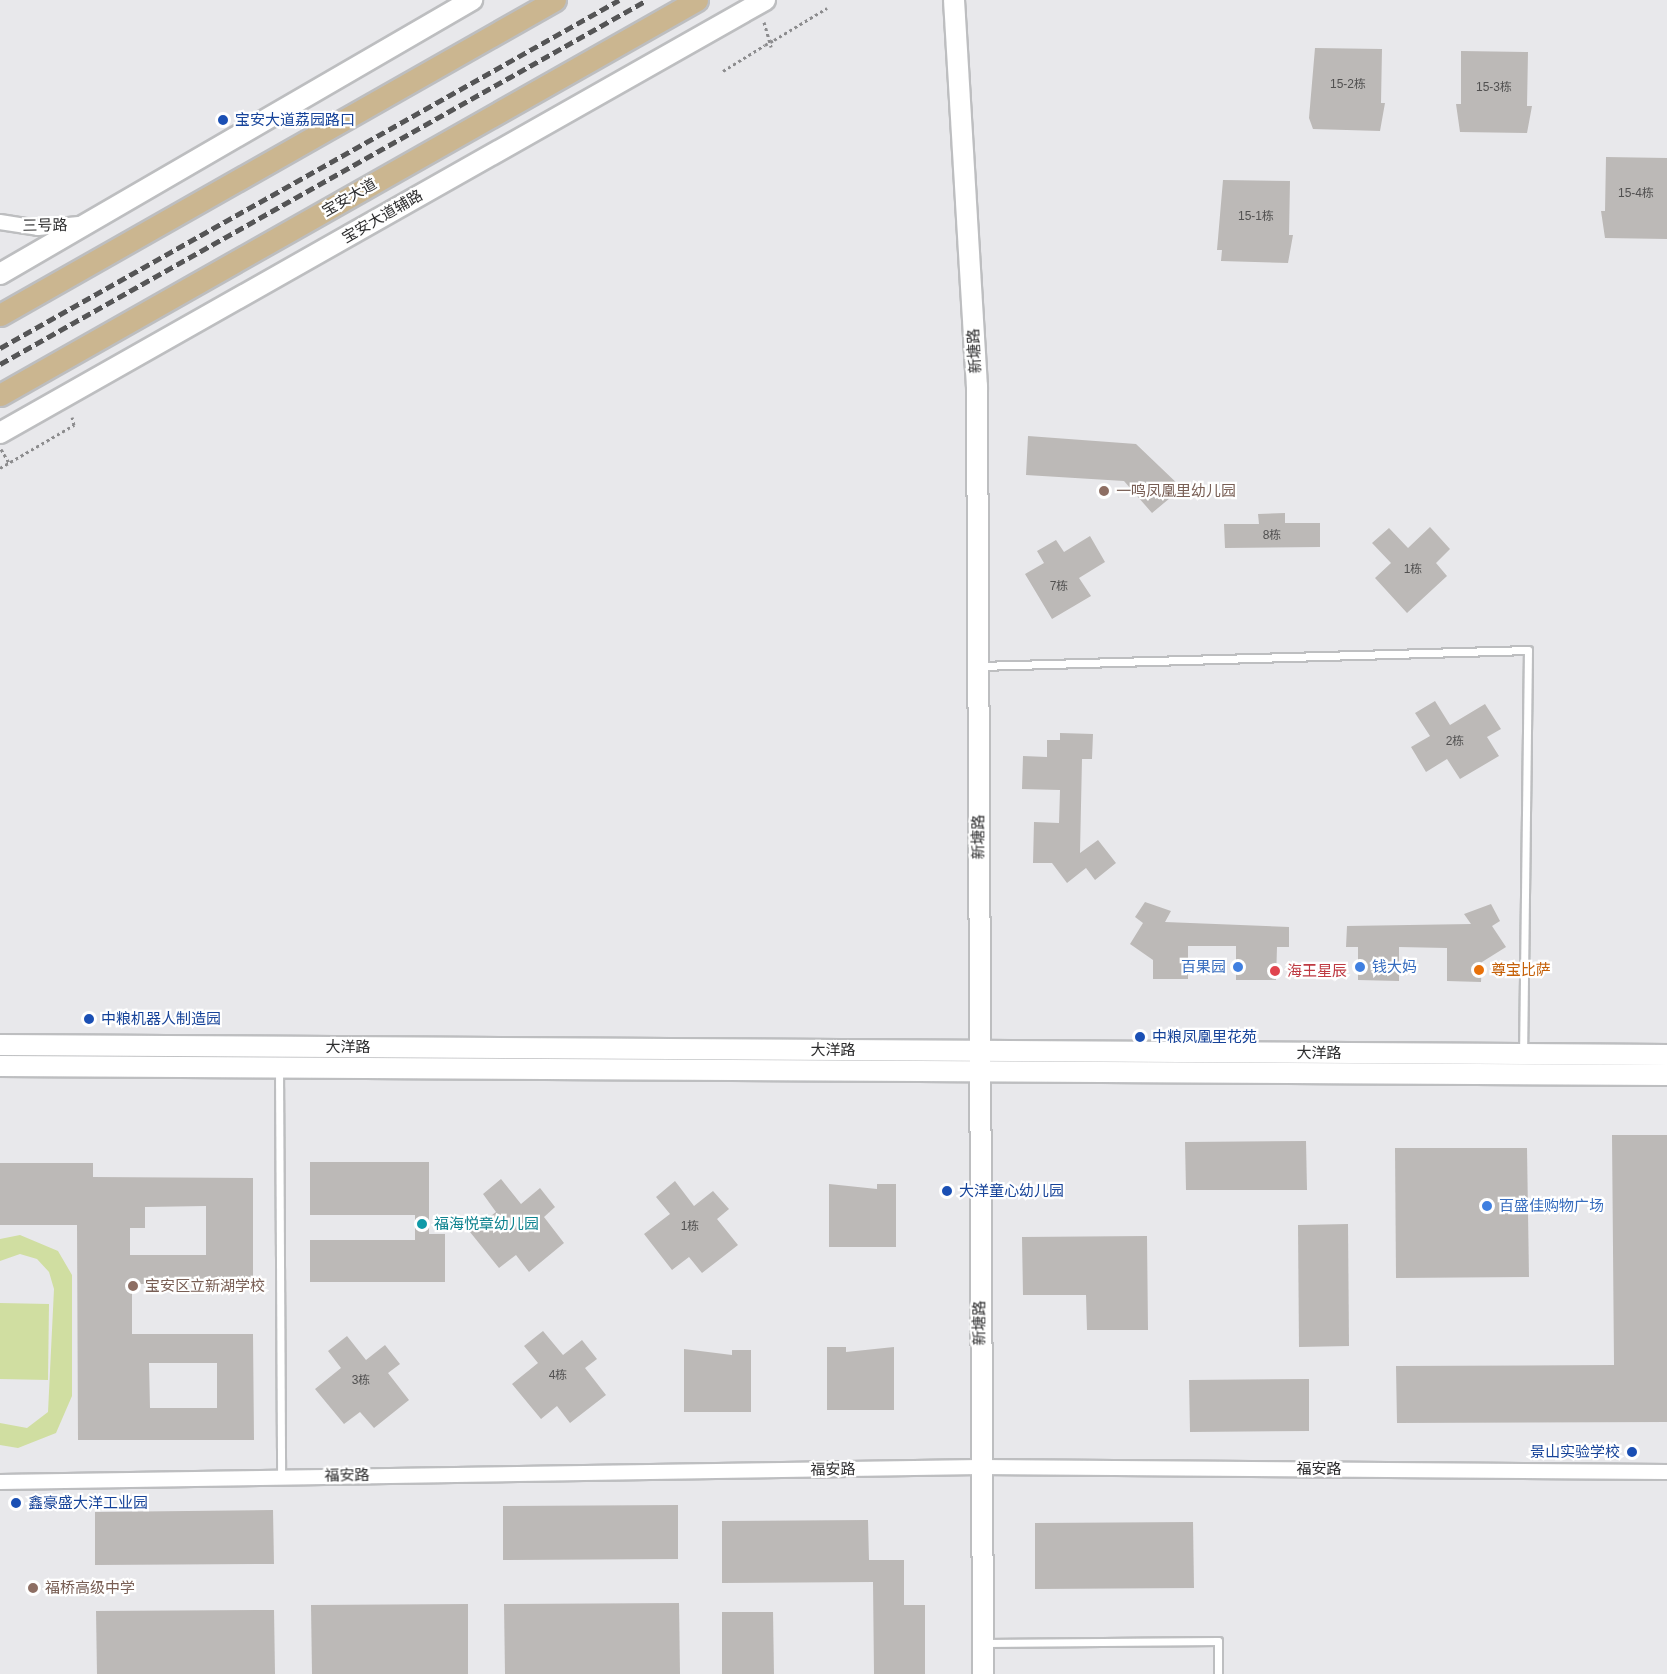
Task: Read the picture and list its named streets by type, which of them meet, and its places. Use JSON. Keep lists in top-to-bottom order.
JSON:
{
  "streets": {
    "main road": ["宝安大道"],
    "street": [
      "宝安大道辅路",
      "三号路",
      "新塘路",
      "大洋路",
      "福安路"
    ]
  },
  "crossings": [
    ["新塘路", "大洋路"],
    ["新塘路", "福安路"]
  ],
  "places": [
    "宝安大道荔园路口",
    "一鸣凤凰里幼儿园",
    "百果园",
    "钱大妈",
    "尊宝比萨",
    "海王星辰",
    "中粮机器人制造园",
    "中粮凤凰里花苑",
    "大洋童心幼儿园",
    "百盛佳购物广场",
    "福海悦章幼儿园",
    "宝安区立新湖学校",
    "景山实验学校",
    "鑫豪盛大洋工业园",
    "福桥高级中学"
  ],
  "house_numbers": [
    "15-2栋",
    "15-3栋",
    "15-4栋",
    "15-1栋",
    "8栋",
    "1栋",
    "7栋",
    "2栋",
    "1栋",
    "4栋",
    "3栋"
  ]
}
